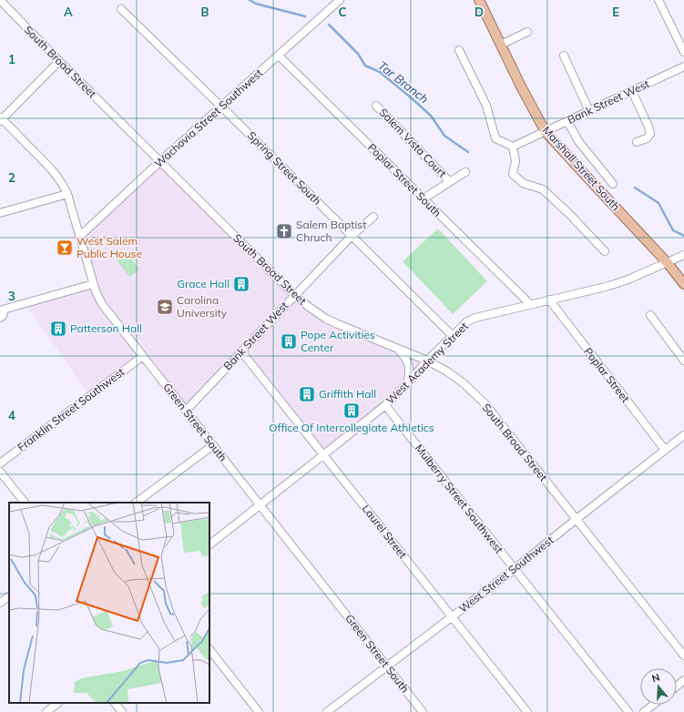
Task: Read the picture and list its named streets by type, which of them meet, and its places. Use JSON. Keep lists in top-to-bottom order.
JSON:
{
  "streets": {
    "main road": ["Marshall Street South"],
    "street": [
      "South Broad Street",
      "Bank Street West",
      "Wachovia Street Southwest",
      "Salem Vista Court",
      "Spring Street South",
      "Poplar Street South",
      "West Academy Street",
      "Poplar Street",
      "Franklin Street Southwest",
      "Green Street South",
      "Mulberry Street Southwest",
      "Laurel Street",
      "West Street Southwest"
    ]
  },
  "crossings": [
    ["South Broad Street", "Bank Street West"],
    ["South Broad Street", "Wachovia Street Southwest"],
    ["South Broad Street", "West Academy Street"],
    ["South Broad Street", "West Street Southwest"],
    ["Bank Street West", "Spring Street South"],
    ["Bank Street West", "Marshall Street South"],
    ["Bank Street West", "Green Street South"],
    ["Bank Street West", "Laurel Street"],
    ["Wachovia Street Southwest", "Spring Street South"],
    ["Wachovia Street Southwest", "Poplar Street South"],
    ["Wachovia Street Southwest", "Green Street South"],
    ["Spring Street South", "West Academy Street"],
    ["Marshall Street South", "West Academy Street"],
    ["Poplar Street South", "West Academy Street"],
    ["West Academy Street", "Poplar Street"],
    ["West Academy Street", "Green Street South"],
    ["West Academy Street", "Mulberry Street Southwest"],
    ["West Academy Street", "Laurel Street"],
    ["Poplar Street", "West Street Southwest"],
    ["Franklin Street Southwest", "Green Street South"],
    ["Green Street South", "West Street Southwest"],
    ["Mulberry Street Southwest", "West Street Southwest"],
    ["Laurel Street", "West Street Southwest"]
  ],
  "water": ["Tar Branch"],
  "places": {
    "church": ["Salem Baptist Chruch"],
    "bar": ["West Salem Public House"],
    "building": [
      "Grace Hall",
      "Patterson Hall",
      "Pope Activities Center",
      "Griffith Hall",
      "Office Of Intercollegiate Athletics"
    ],
    "school or university": ["Carolina University"]
  },
  "north": "top",
  "grid": {
    "columns": [
      "A",
      "B",
      "C",
      "D",
      "E"
    ],
    "rows": [
      "1",
      "2",
      "3",
      "4"
    ]
  }
}
